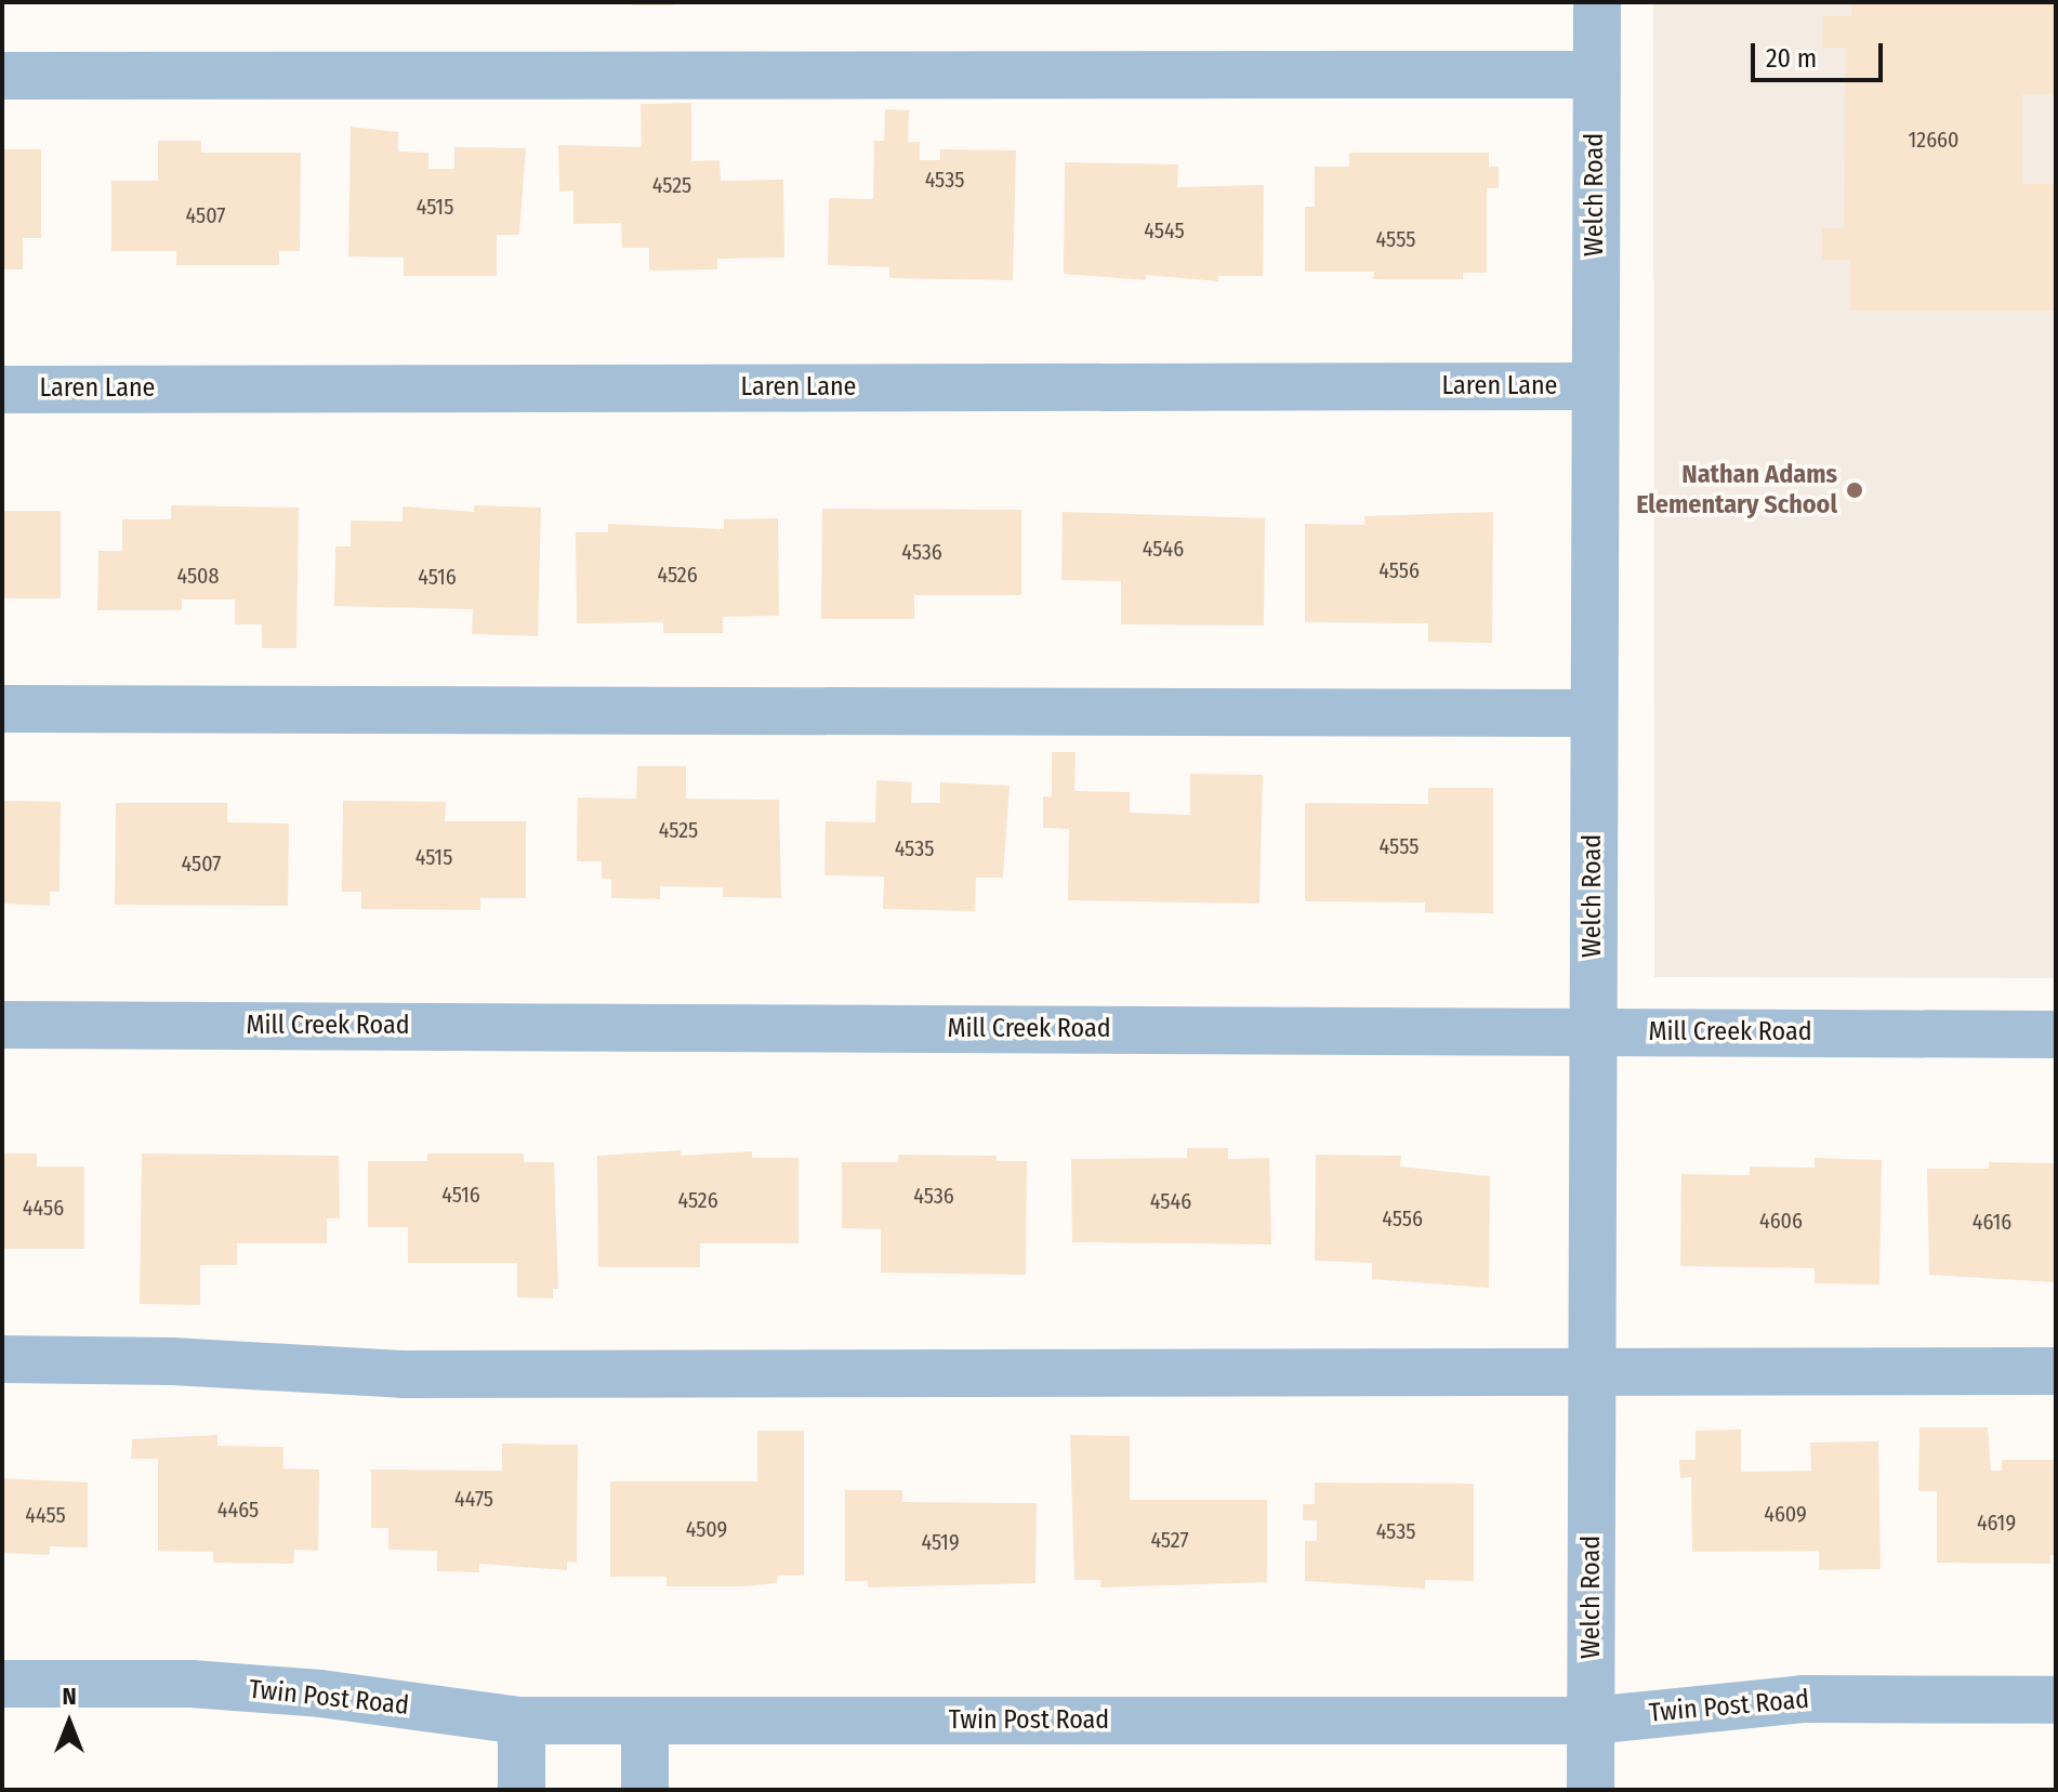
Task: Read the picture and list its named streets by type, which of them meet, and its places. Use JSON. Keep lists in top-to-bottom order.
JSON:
{
  "streets": {
    "street": [
      "Welch Road",
      "Laren Lane",
      "Mill Creek Road",
      "Twin Post Road"
    ]
  },
  "crossings": [
    ["Welch Road", "Laren Lane"],
    ["Welch Road", "Mill Creek Road"],
    ["Welch Road", "Twin Post Road"]
  ],
  "places": ["Nathan Adams Elementary School"],
  "house_numbers": [
    "12660",
    "4535",
    "4525",
    "4515",
    "4507",
    "4545",
    "4555",
    "4546",
    "4536",
    "4556",
    "4526",
    "4508",
    "4516",
    "4525",
    "4555",
    "4535",
    "4515",
    "4507",
    "4516",
    "4536",
    "4526",
    "4546",
    "4456",
    "4556",
    "4606",
    "4616",
    "4475",
    "4465",
    "4609",
    "4455",
    "4619",
    "4509",
    "4535",
    "4527",
    "4519"
  ],
  "scale_bar": "20 m",
  "north": "top"
}
